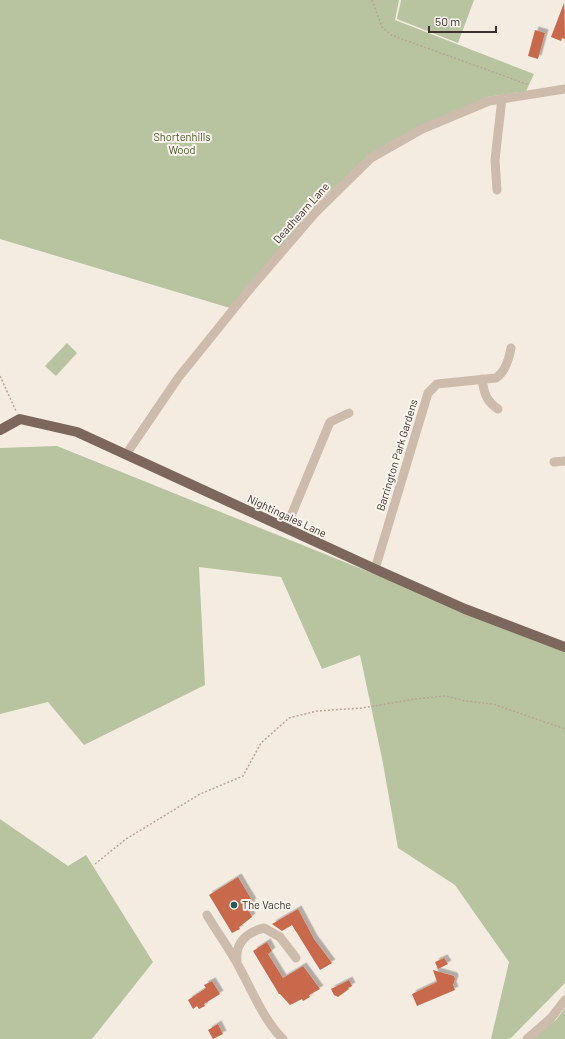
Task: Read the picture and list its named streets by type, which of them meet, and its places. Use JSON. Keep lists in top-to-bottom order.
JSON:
{
  "streets": {
    "main road": ["Nightingales Lane"],
    "street": ["Deadhearn Lane", "Barrington Park Gardens"]
  },
  "crossings": [
    ["Deadhearn Lane", "Nightingales Lane"],
    ["Barrington Park Gardens", "Nightingales Lane"]
  ],
  "parks": ["Shortenhills Wood"],
  "places": ["The Vache"],
  "scale_bar": "50 m"
}
